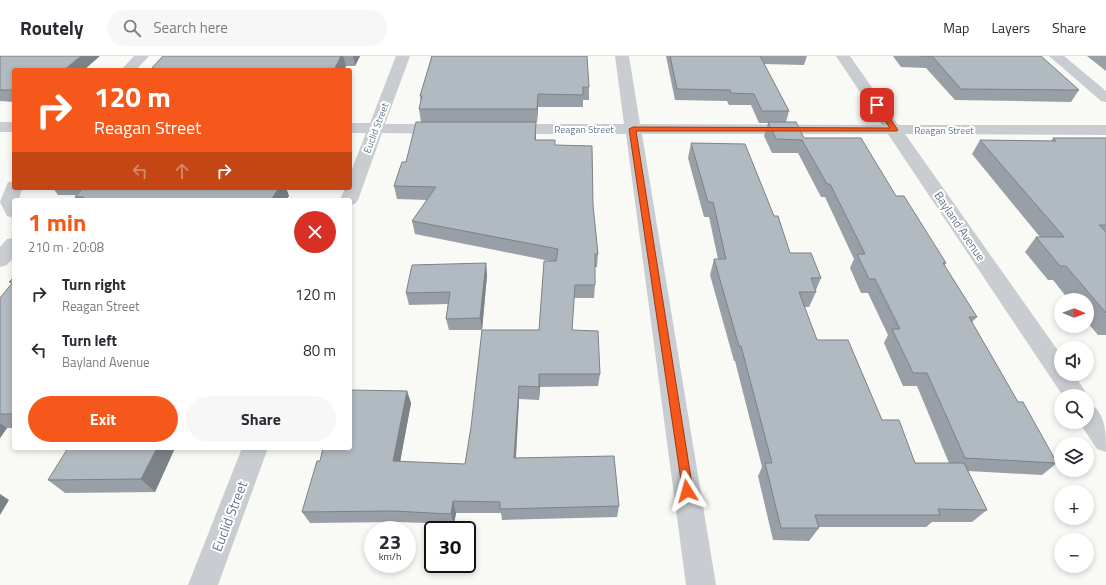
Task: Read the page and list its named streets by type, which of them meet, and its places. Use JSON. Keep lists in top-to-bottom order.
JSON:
{
  "streets": {
    "street": ["Euclid Street", "Reagan Street", "Bayland Avenue"]
  },
  "crossings": [
    ["Reagan Street", "Bayland Avenue"]
  ],
  "north": "right",
  "page": {
    "header": "Routely",
    "search": "Search here",
    "nav": ["Map", "Layers", "Share"],
    "turn": ["120 m", "Reagan Street"],
    "heading": ["1 min", "210 m · 20:08"],
    "list": [
      {
        "name": "Turn right",
        "note": "Reagan Street",
        "value": "120 m"
      },
      {
        "name": "Turn left",
        "note": "Bayland Avenue",
        "value": "80 m"
      }
    ],
    "map_buttons": ["+", "−"],
    "buttons": ["Exit", "Share"],
    "speed": "23 km/h",
    "limit": "30"
  }
}
